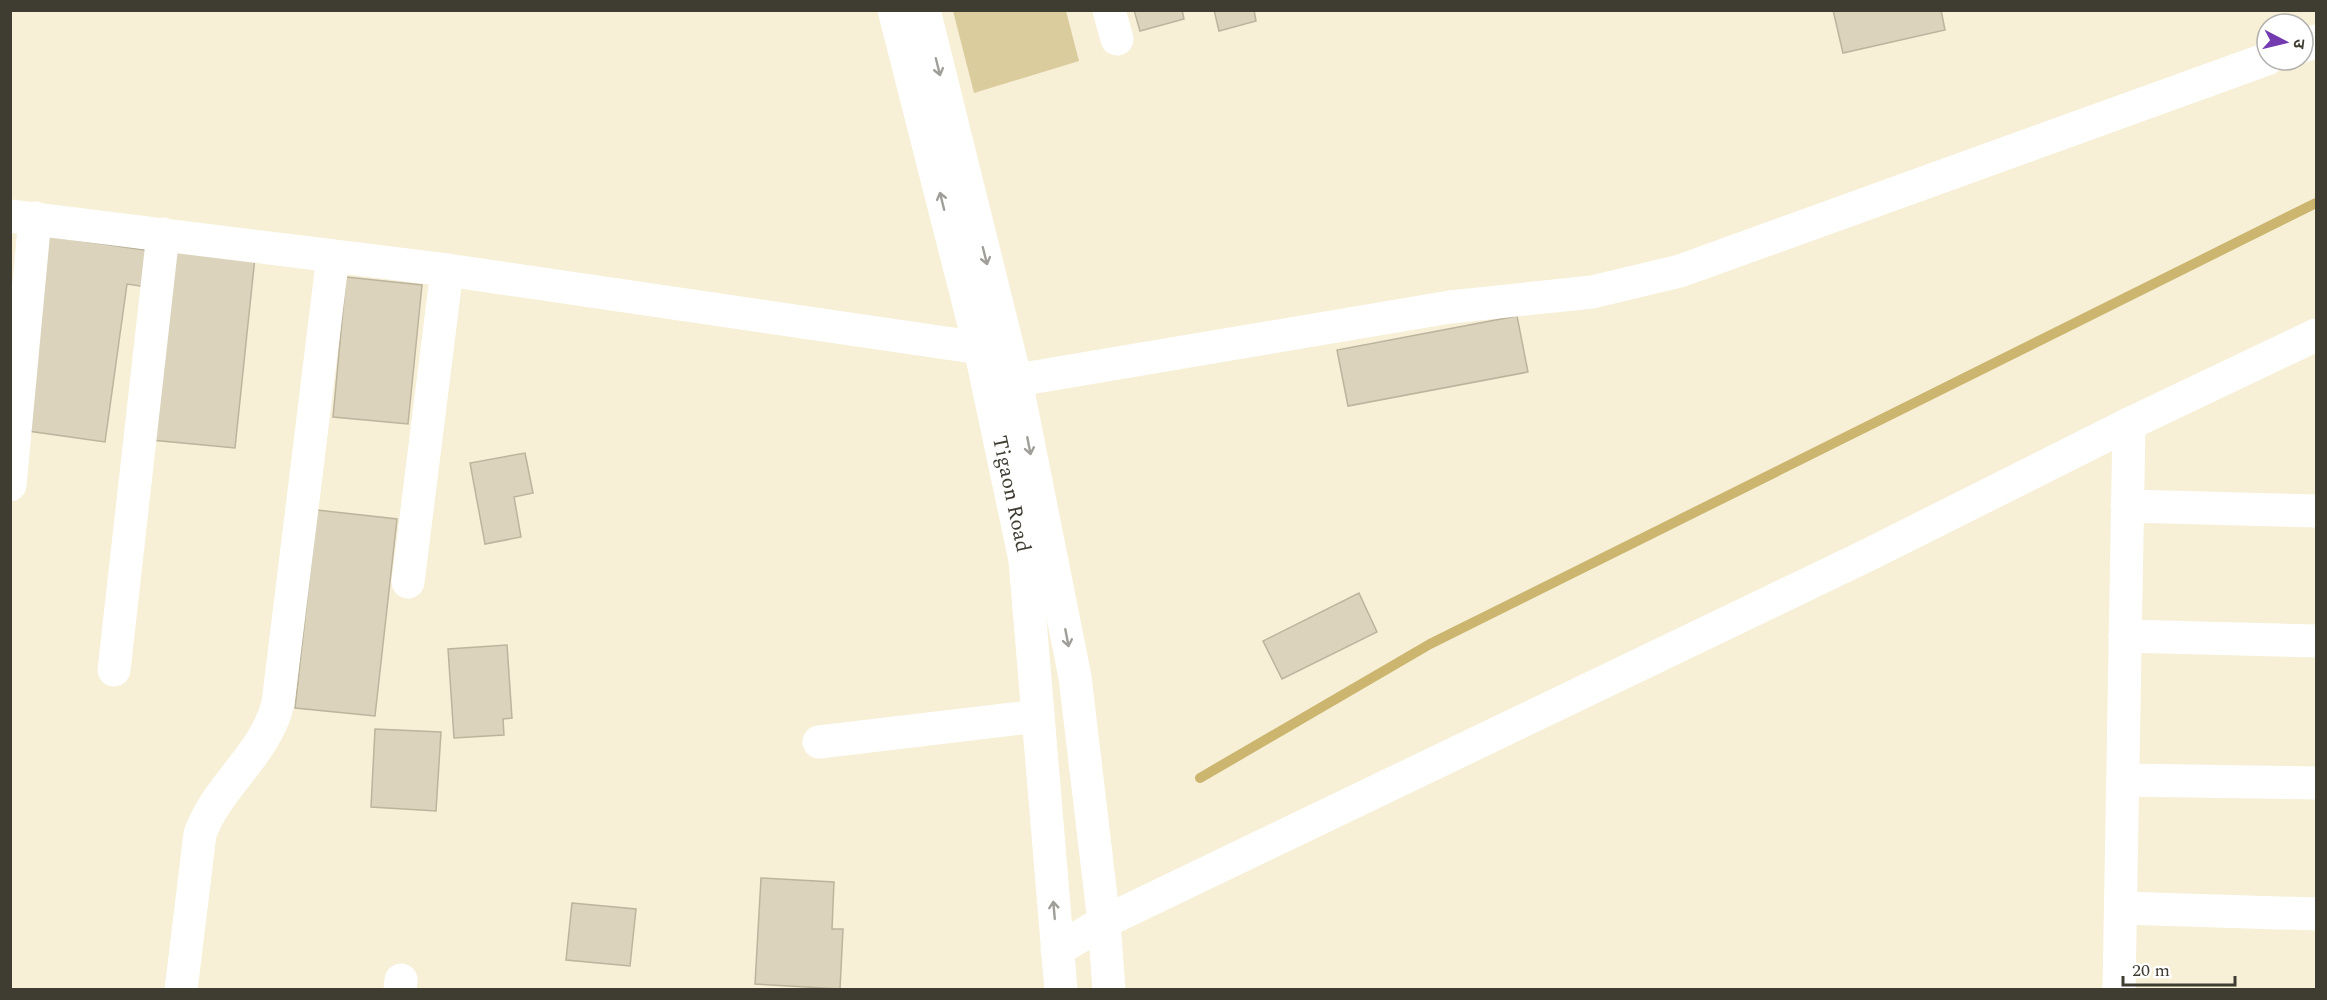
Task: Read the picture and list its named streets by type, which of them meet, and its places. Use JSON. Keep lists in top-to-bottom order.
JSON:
{
  "streets": {
    "street": ["Tigaon Road"]
  },
  "scale_bar": "20 m",
  "north": "right"
}
